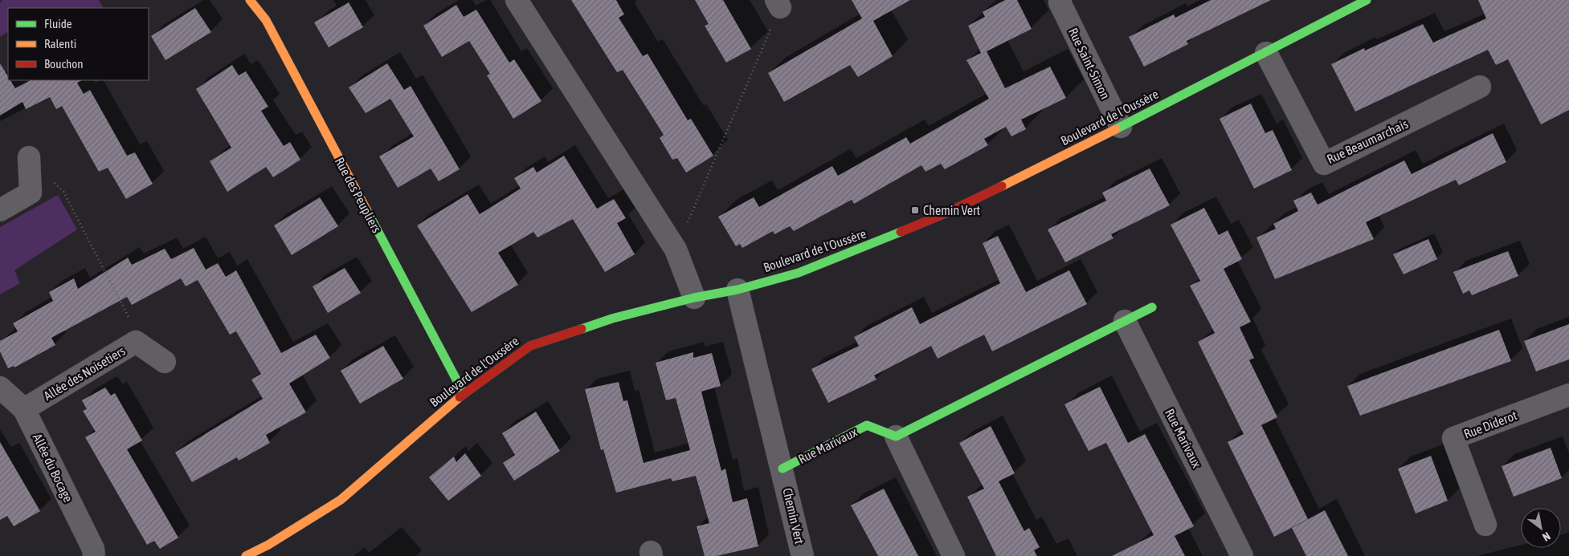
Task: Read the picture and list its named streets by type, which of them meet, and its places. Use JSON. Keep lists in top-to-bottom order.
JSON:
{
  "streets": {
    "street": [
      "Rue Saint-Simon",
      "Boulevard de l'Oussère",
      "Rue Beaumarchais",
      "Rue des Peupliers",
      "Allée des Noisetiers",
      "Rue Diderot",
      "Rue Marivaux",
      "Allée du Bocage",
      "Chemin Vert"
    ]
  },
  "crossings": [
    ["Rue Saint-Simon", "Boulevard de l'Oussère"],
    ["Boulevard de l'Oussère", "Rue Beaumarchais"],
    ["Boulevard de l'Oussère", "Rue des Peupliers"],
    ["Boulevard de l'Oussère", "Chemin Vert"],
    ["Allée des Noisetiers", "Allée du Bocage"],
    ["Rue Marivaux", "Chemin Vert"]
  ],
  "places": {
    "transit": ["Chemin Vert"]
  },
  "legend": ["Fluide", "Ralenti", "Bouchon"],
  "north": "bottom right"
}
